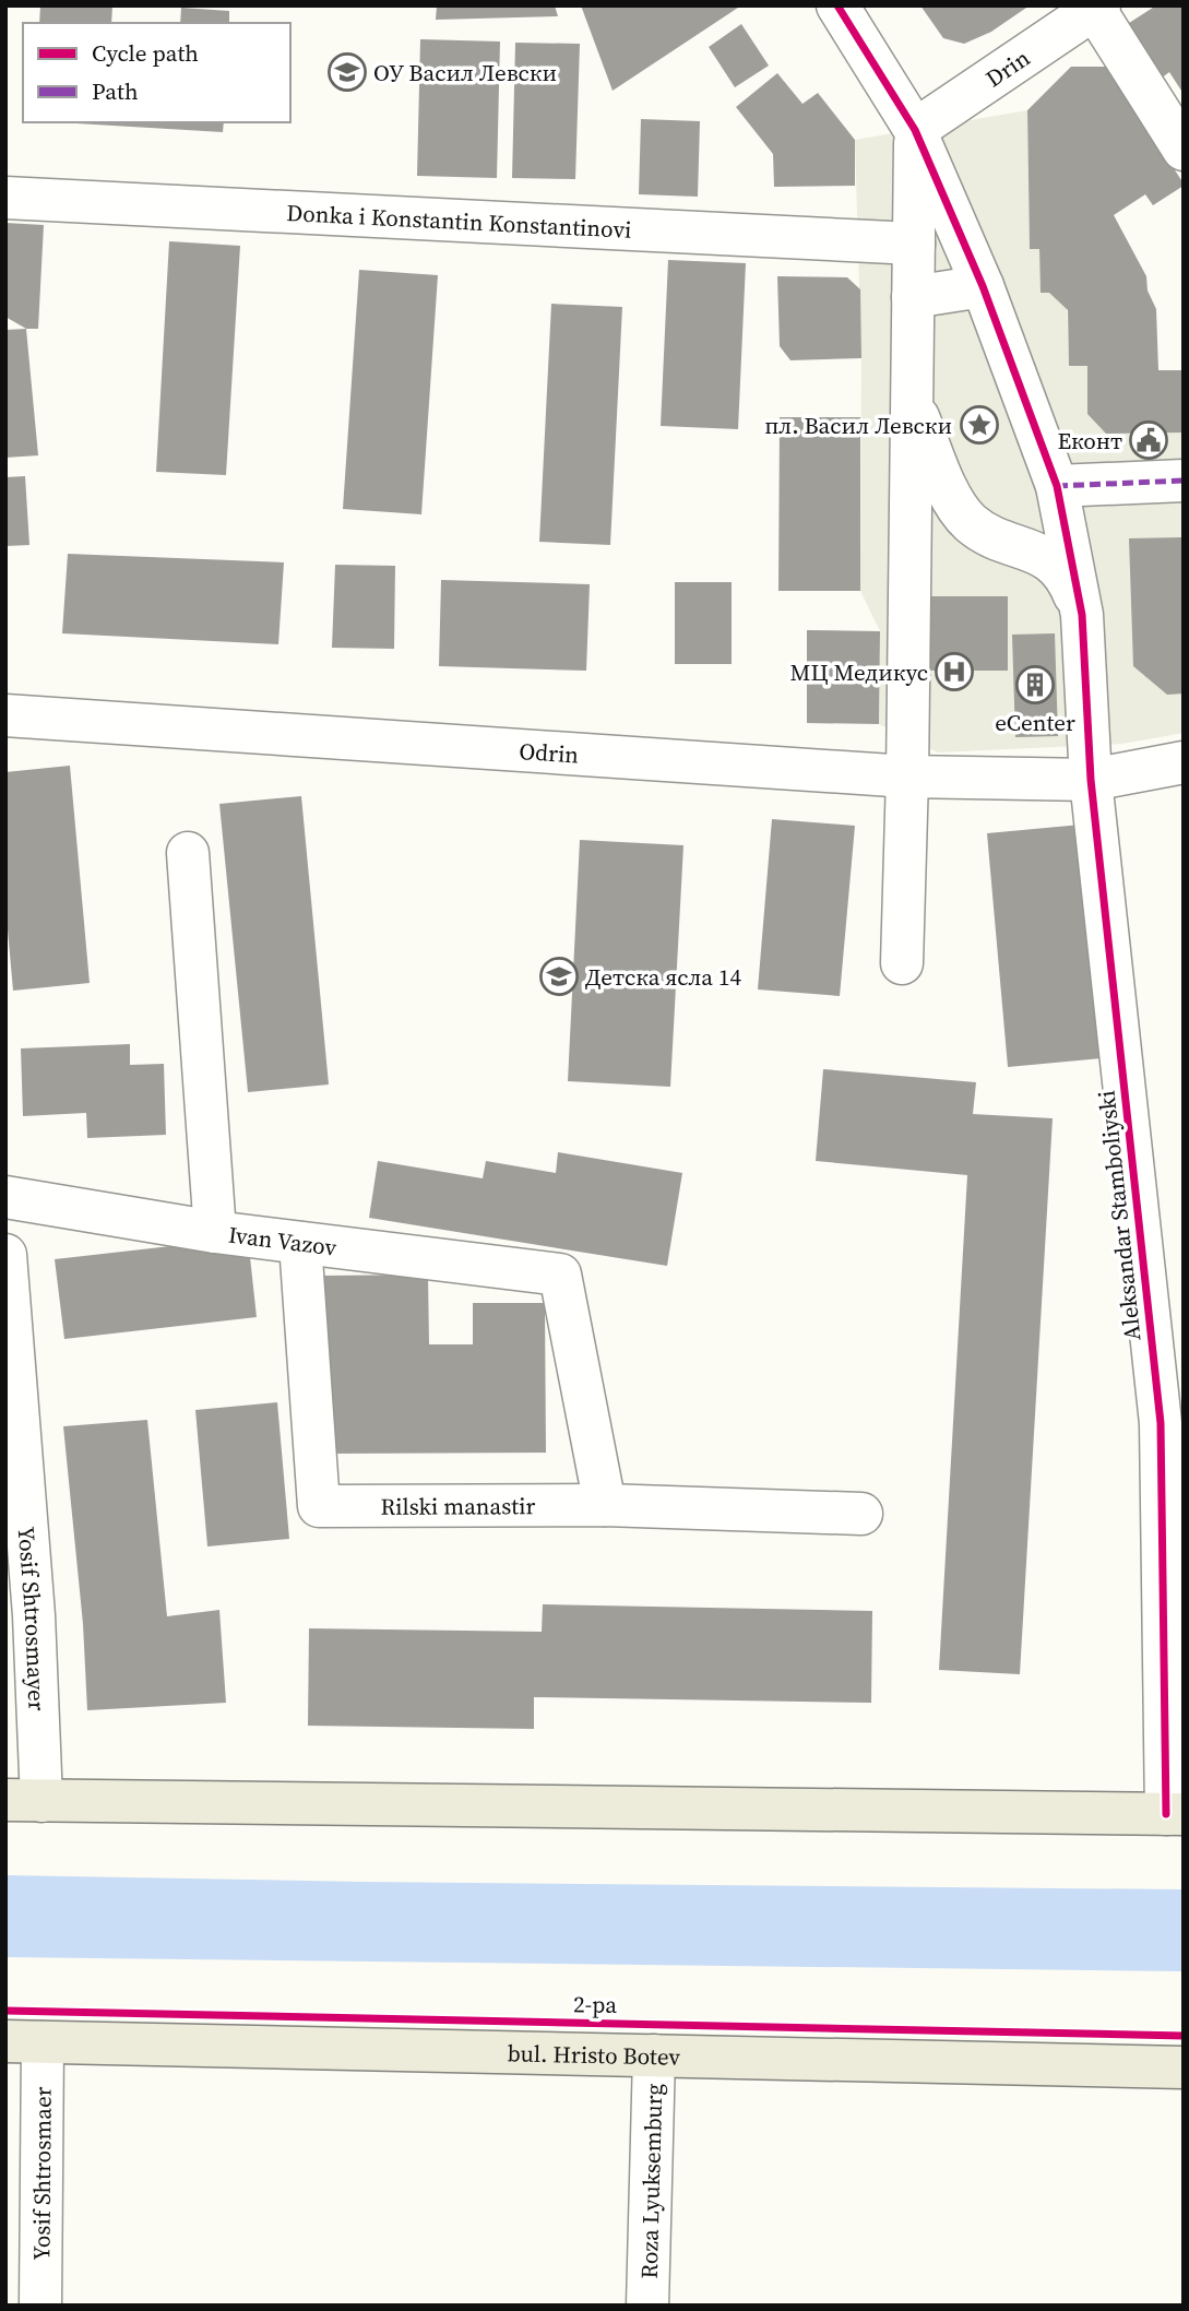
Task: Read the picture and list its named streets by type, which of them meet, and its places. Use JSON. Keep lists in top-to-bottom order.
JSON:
{
  "streets": {
    "main road": ["bul. Hristo Botev"],
    "street": [
      "Drin",
      "Donka i Konstantin Konstantinovi",
      "Odrin",
      "Aleksandar Stamboliyski",
      "Ivan Vazov",
      "Rilski manastir",
      "Yosif Shtrosmayer",
      "Yosif Shtrosmaer",
      "Roza Lyuksemburg"
    ],
    "cycle path": ["2-ра"]
  },
  "crossings": [
    ["Odrin", "Aleksandar Stamboliyski"],
    ["Ivan Vazov", "Rilski manastir"],
    ["bul. Hristo Botev", "Yosif Shtrosmaer"],
    ["bul. Hristo Botev", "Roza Lyuksemburg"]
  ],
  "places": {
    "school or university": ["ОУ Васил Левски", "Детска ясла 14"],
    "place": ["пл. Васил Левски"],
    "public building": ["Еконт"],
    "hospital": ["МЦ Медикус"],
    "building": ["eCenter"]
  },
  "legend": ["Cycle path", "Path"]
}
